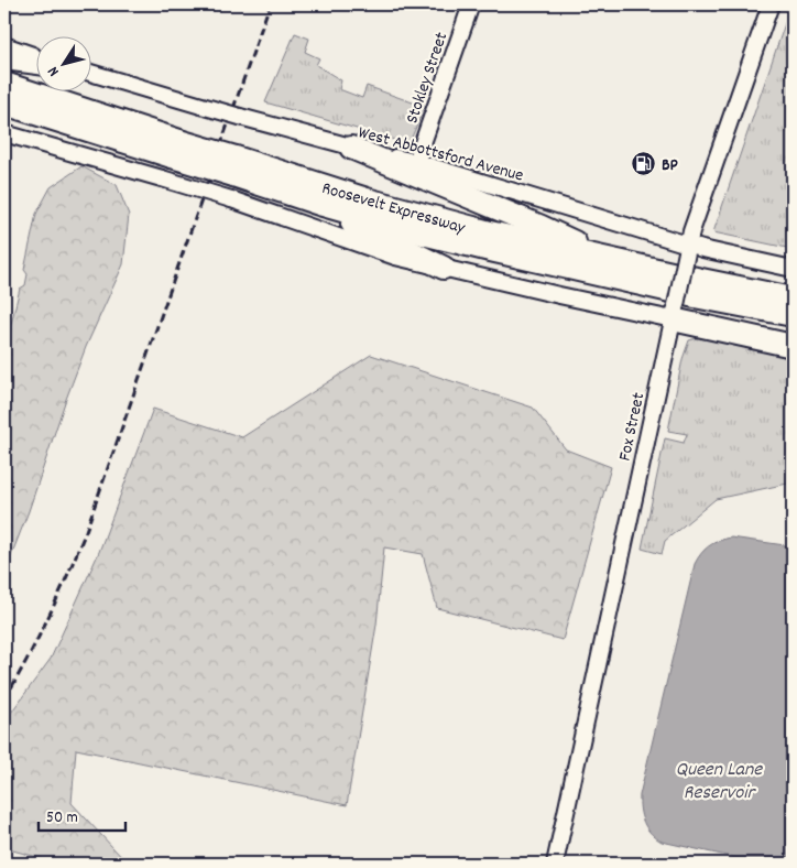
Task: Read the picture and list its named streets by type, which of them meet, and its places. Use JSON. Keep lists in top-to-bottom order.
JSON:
{
  "streets": {
    "highway": ["Roosevelt Expressway"],
    "street": ["Stokley Street", "West Abbottsford Avenue", "Fox Street"]
  },
  "crossings": [
    ["Stokley Street", "West Abbottsford Avenue"],
    ["West Abbottsford Avenue", "Fox Street"]
  ],
  "water": ["Queen Lane Reservoir"],
  "places": {
    "fuel station": ["BP"]
  },
  "scale_bar": "50 m",
  "north": "bottom left"
}
